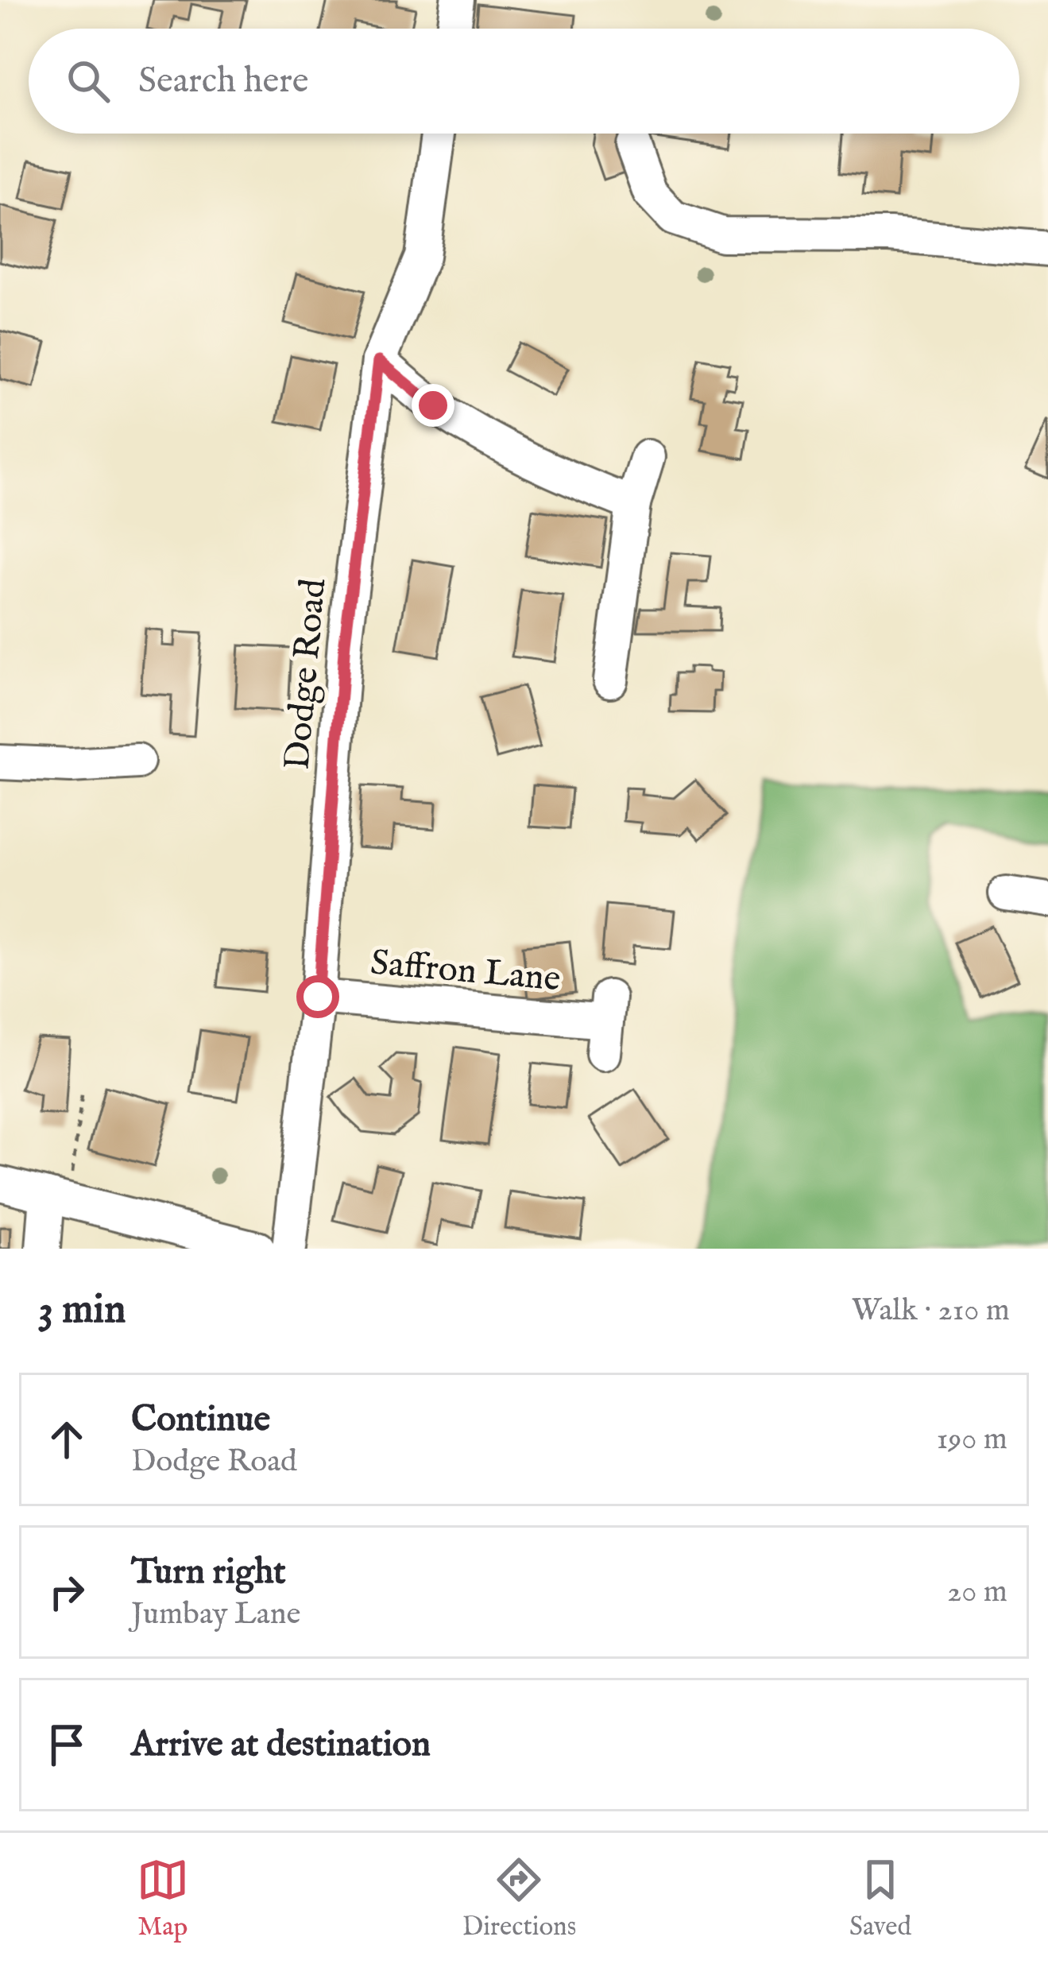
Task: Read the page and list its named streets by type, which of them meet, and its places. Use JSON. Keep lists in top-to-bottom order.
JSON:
{
  "streets": {
    "street": ["Dodge Road", "Saffron Lane"]
  },
  "crossings": [
    ["Dodge Road", "Saffron Lane"]
  ],
  "page": {
    "search": "Search here",
    "heading": ["3 min", "Walk · 210 m"],
    "list": [
      ["Continue", "Dodge Road", "190 m"],
      ["Turn right", "Jumbay Lane", "20 m"],
      "Arrive at destination"
    ],
    "nav": ["Map", "Directions", "Saved"]
  }
}
